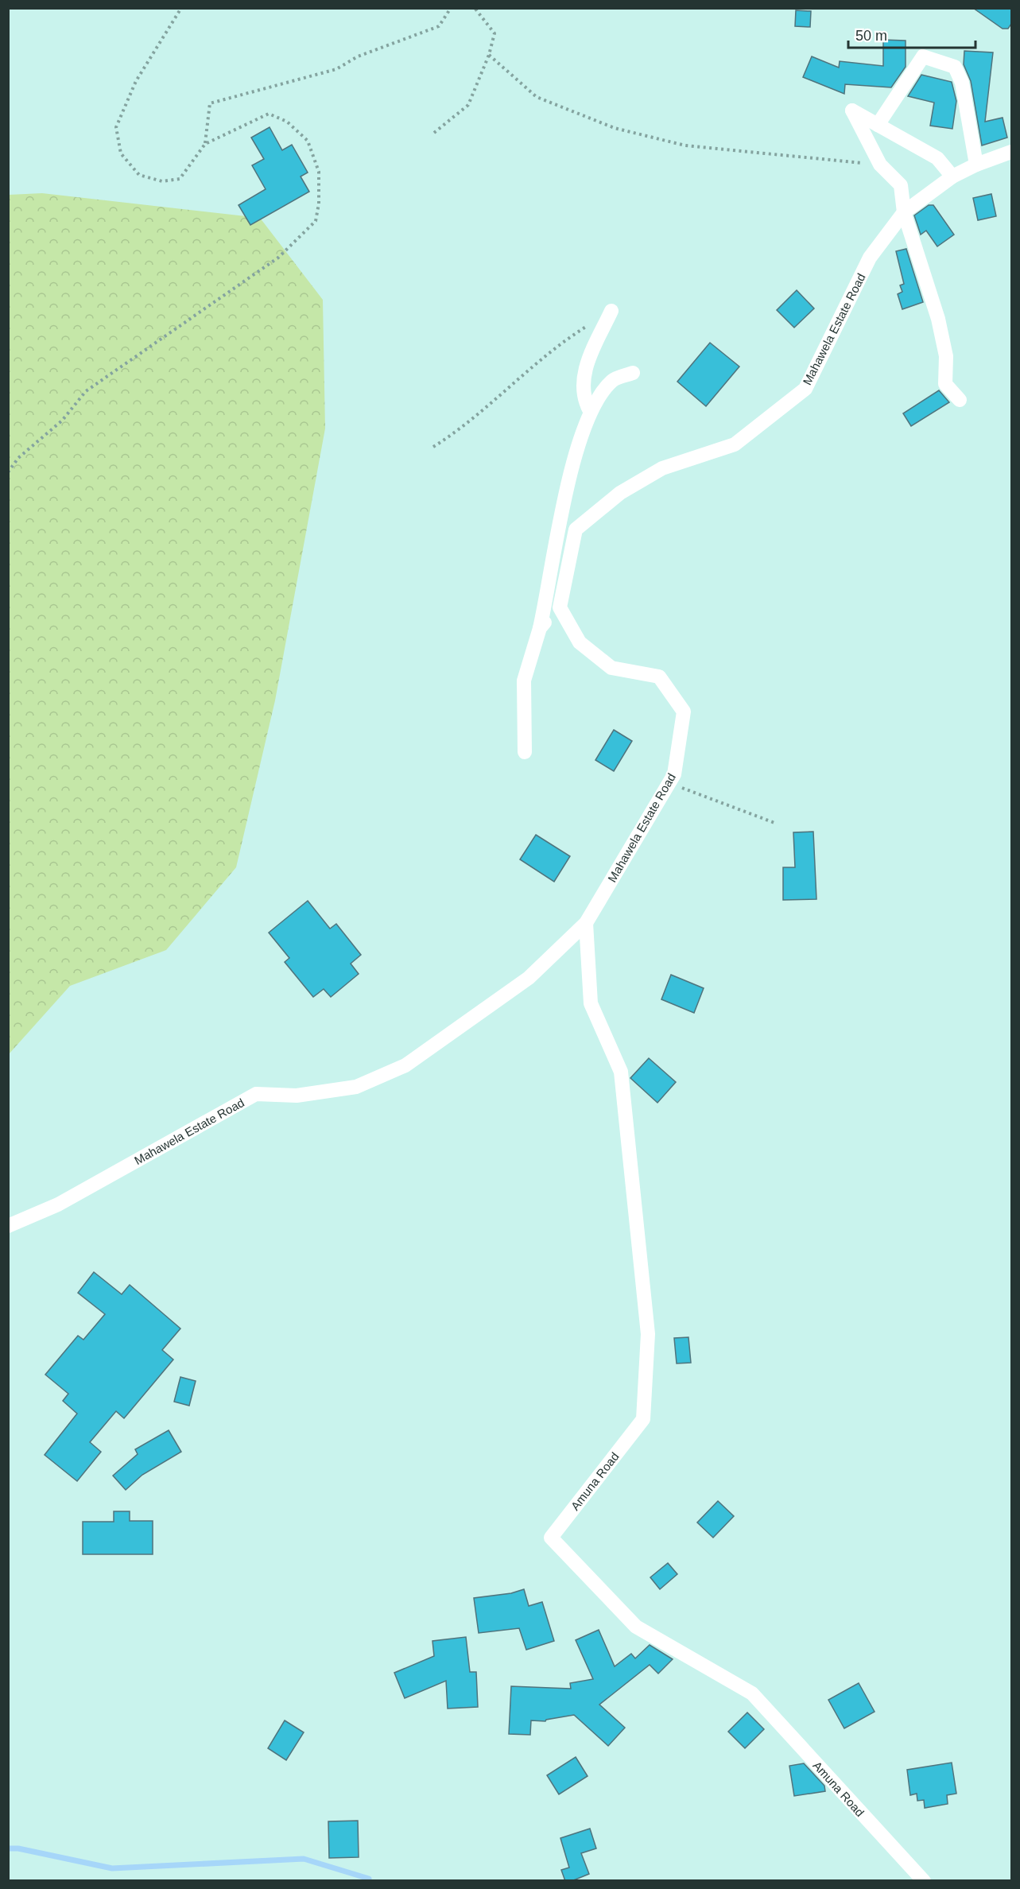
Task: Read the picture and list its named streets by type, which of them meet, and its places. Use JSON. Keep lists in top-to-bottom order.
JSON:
{
  "streets": {
    "street": ["Mahawela Estate Road", "Amuna Road"]
  },
  "crossings": [
    ["Mahawela Estate Road", "Amuna Road"]
  ],
  "scale_bar": "50 m"
}
